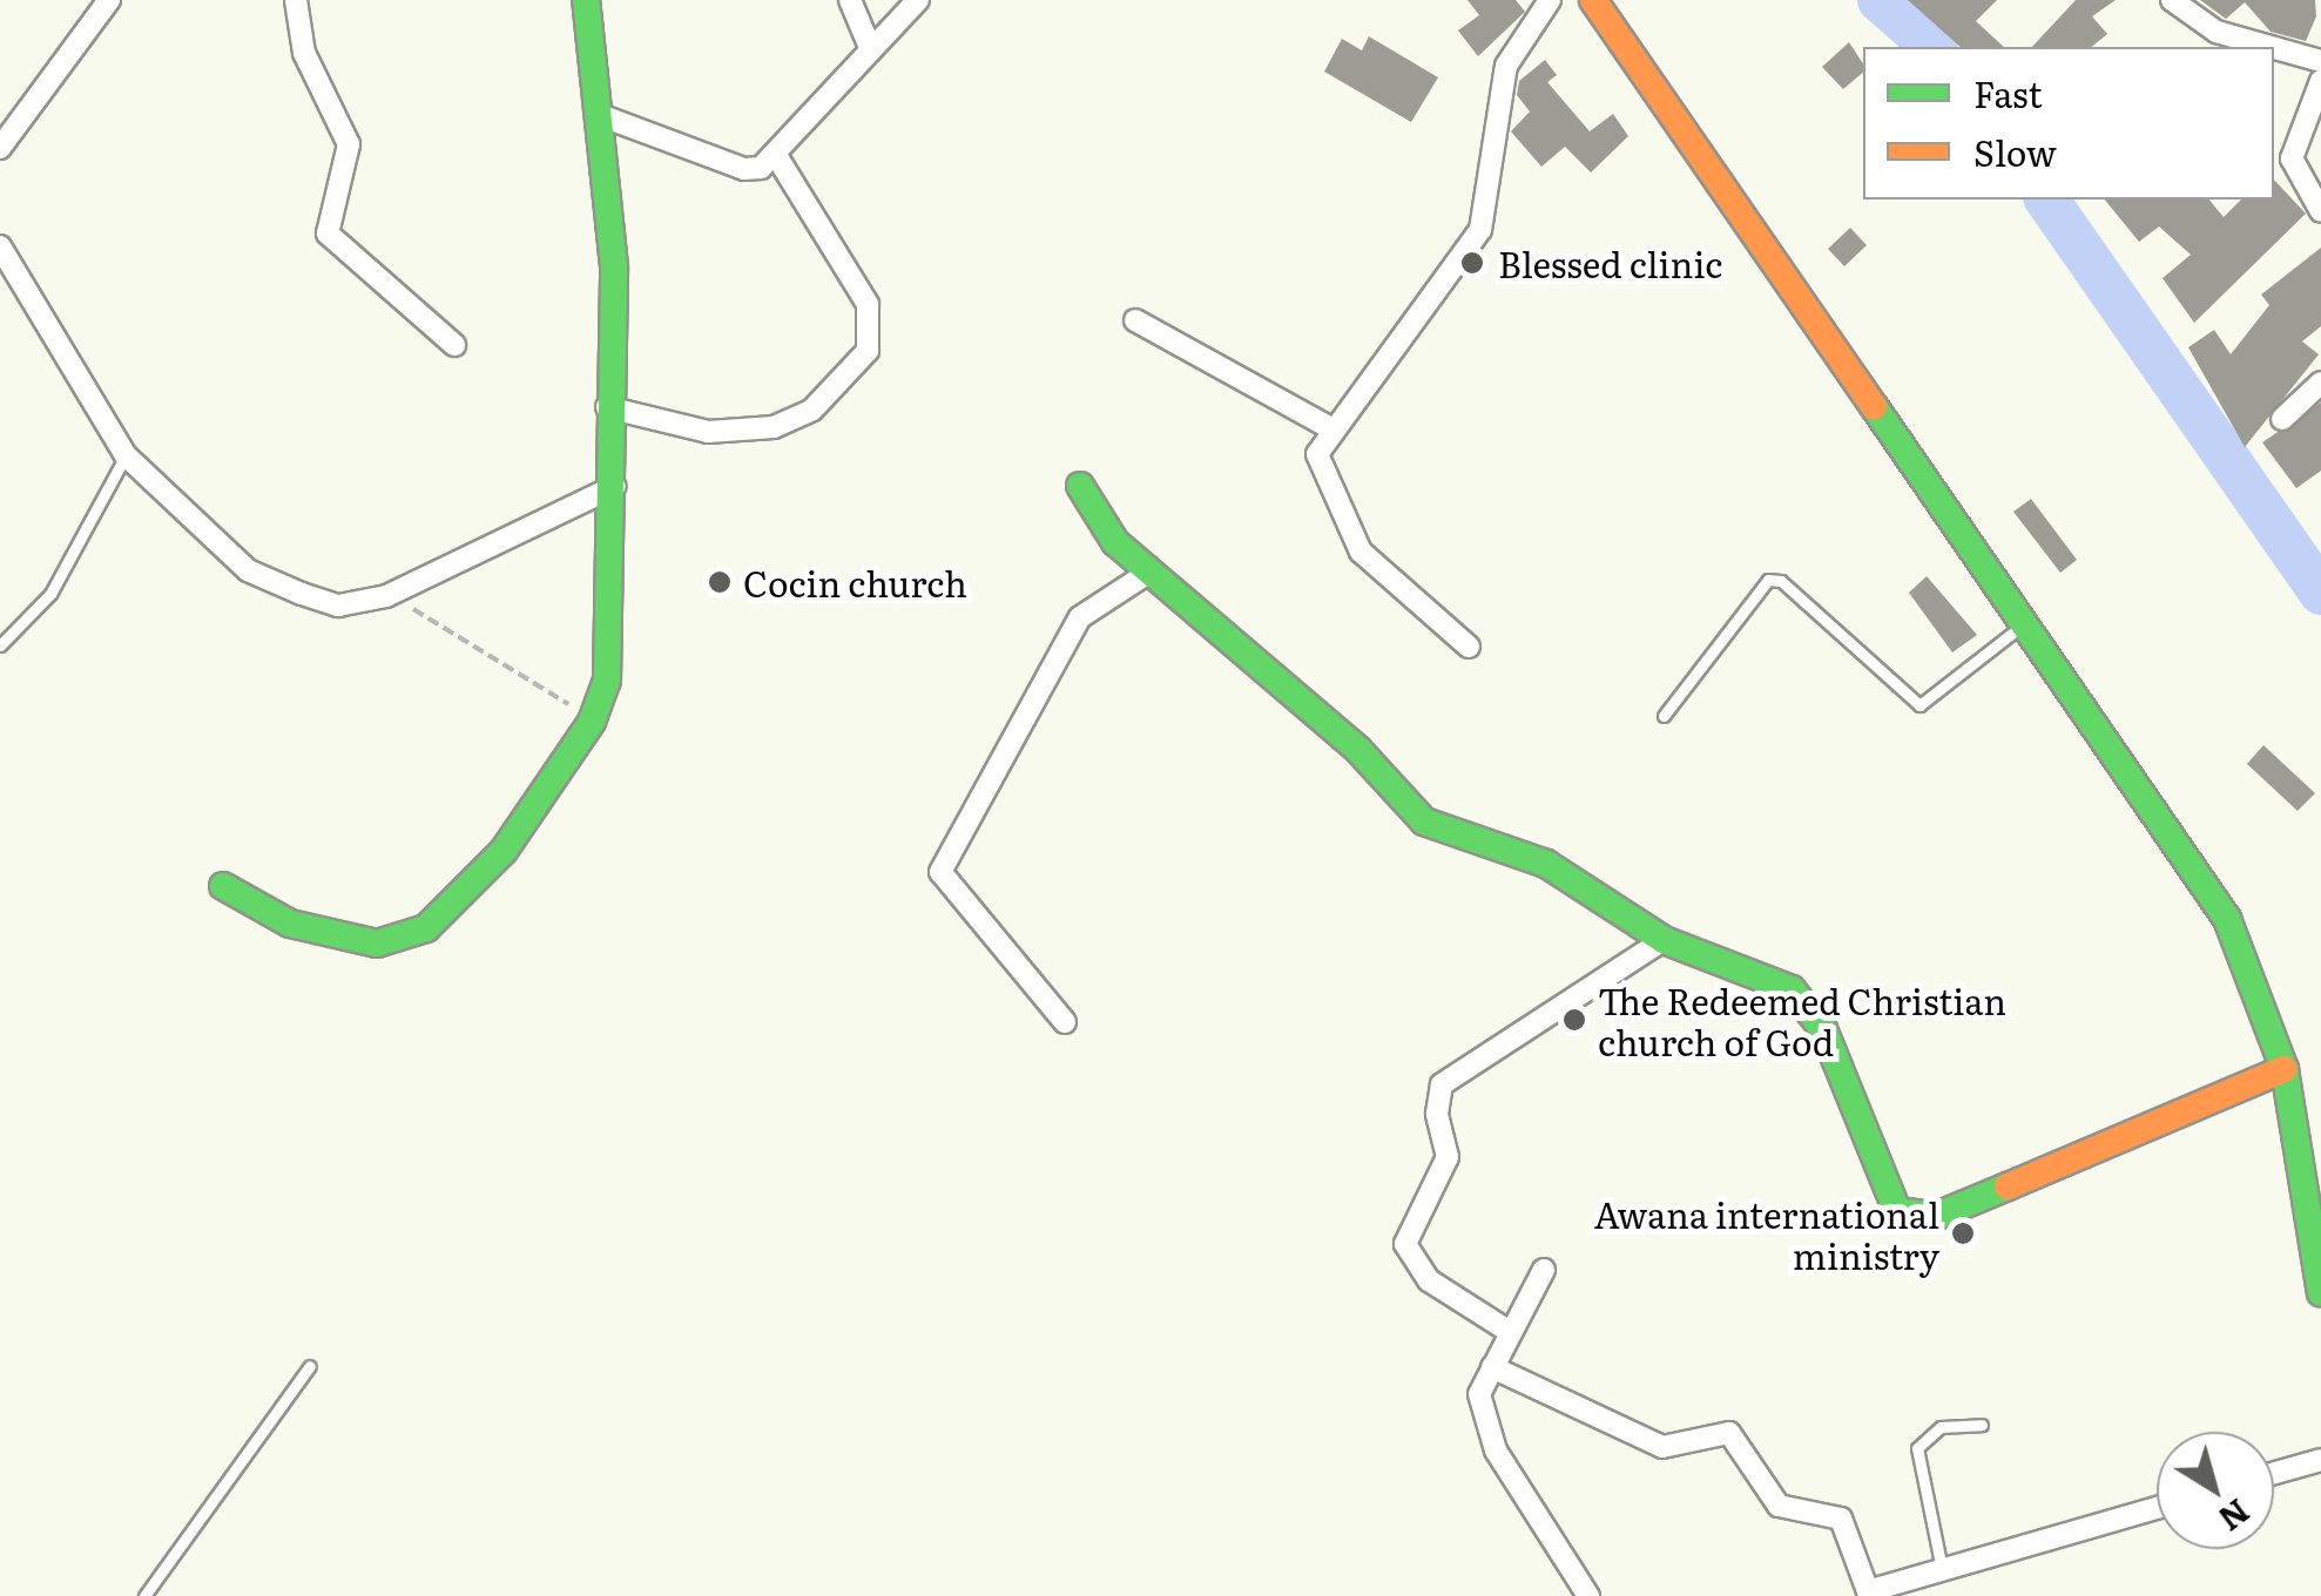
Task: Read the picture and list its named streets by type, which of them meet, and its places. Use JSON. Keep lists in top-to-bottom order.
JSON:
{
  "places": [
    "Blessed clinic",
    "Cocin church",
    "The Redeemed Christian church of God",
    "Awana international ministry"
  ],
  "legend": ["Fast", "Slow"],
  "north": "bottom right"
}
